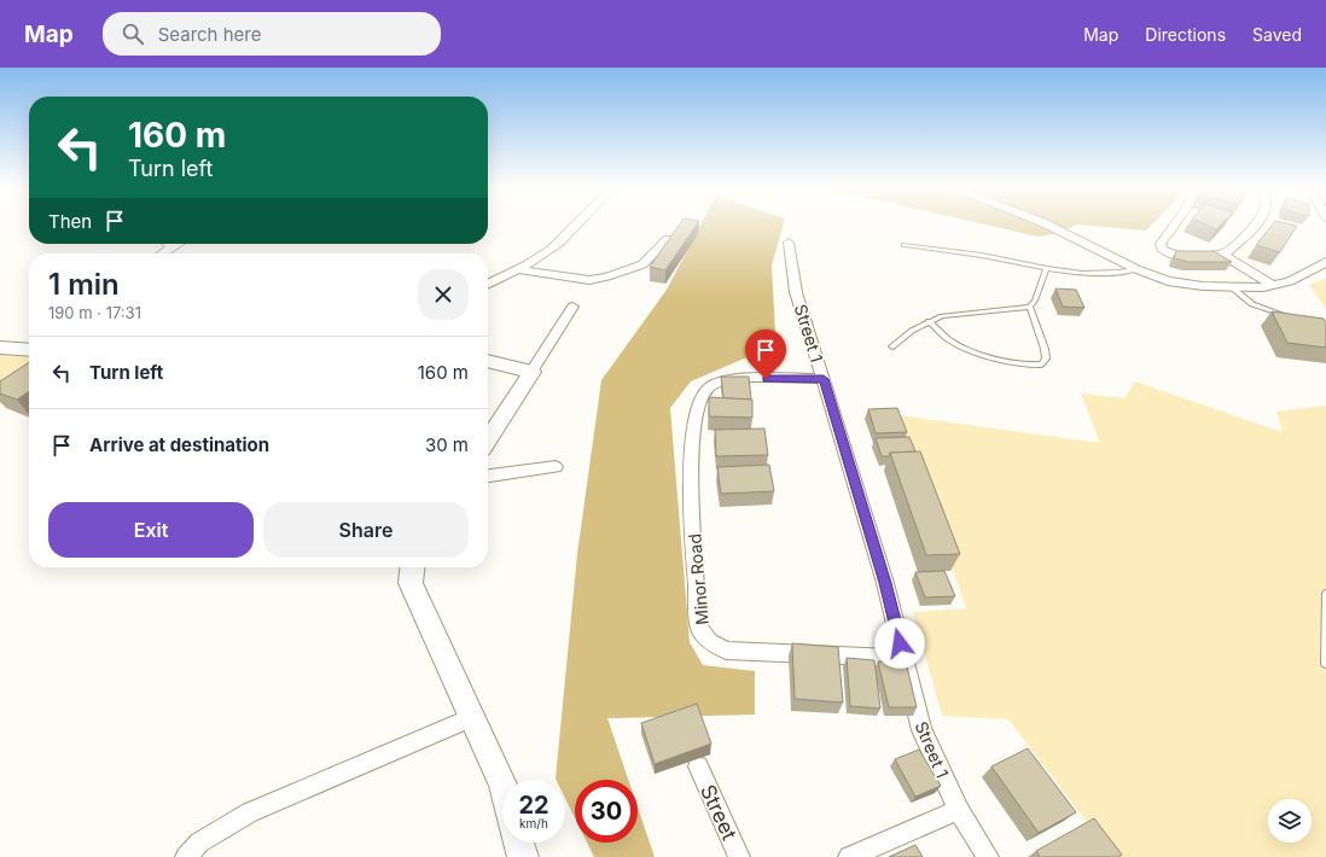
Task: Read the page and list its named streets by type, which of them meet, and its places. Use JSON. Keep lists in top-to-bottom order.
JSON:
{
  "streets": {
    "street": ["Street 1", "Minor Road", "Street"]
  },
  "crossings": [
    ["Street 1", "Minor Road"]
  ],
  "page": {
    "header": "Map",
    "search": "Search here",
    "nav": ["Map", "Directions", "Saved"],
    "turn": ["160 m", "Turn left"],
    "then": "Then",
    "heading": ["1 min", "190 m · 17:31"],
    "list": [
      {
        "name": "Turn left",
        "value": "160 m"
      },
      {
        "name": "Arrive at destination",
        "value": "30 m"
      }
    ],
    "buttons": ["Exit", "Share"],
    "speed": "22 km/h",
    "limit": "30"
  }
}
